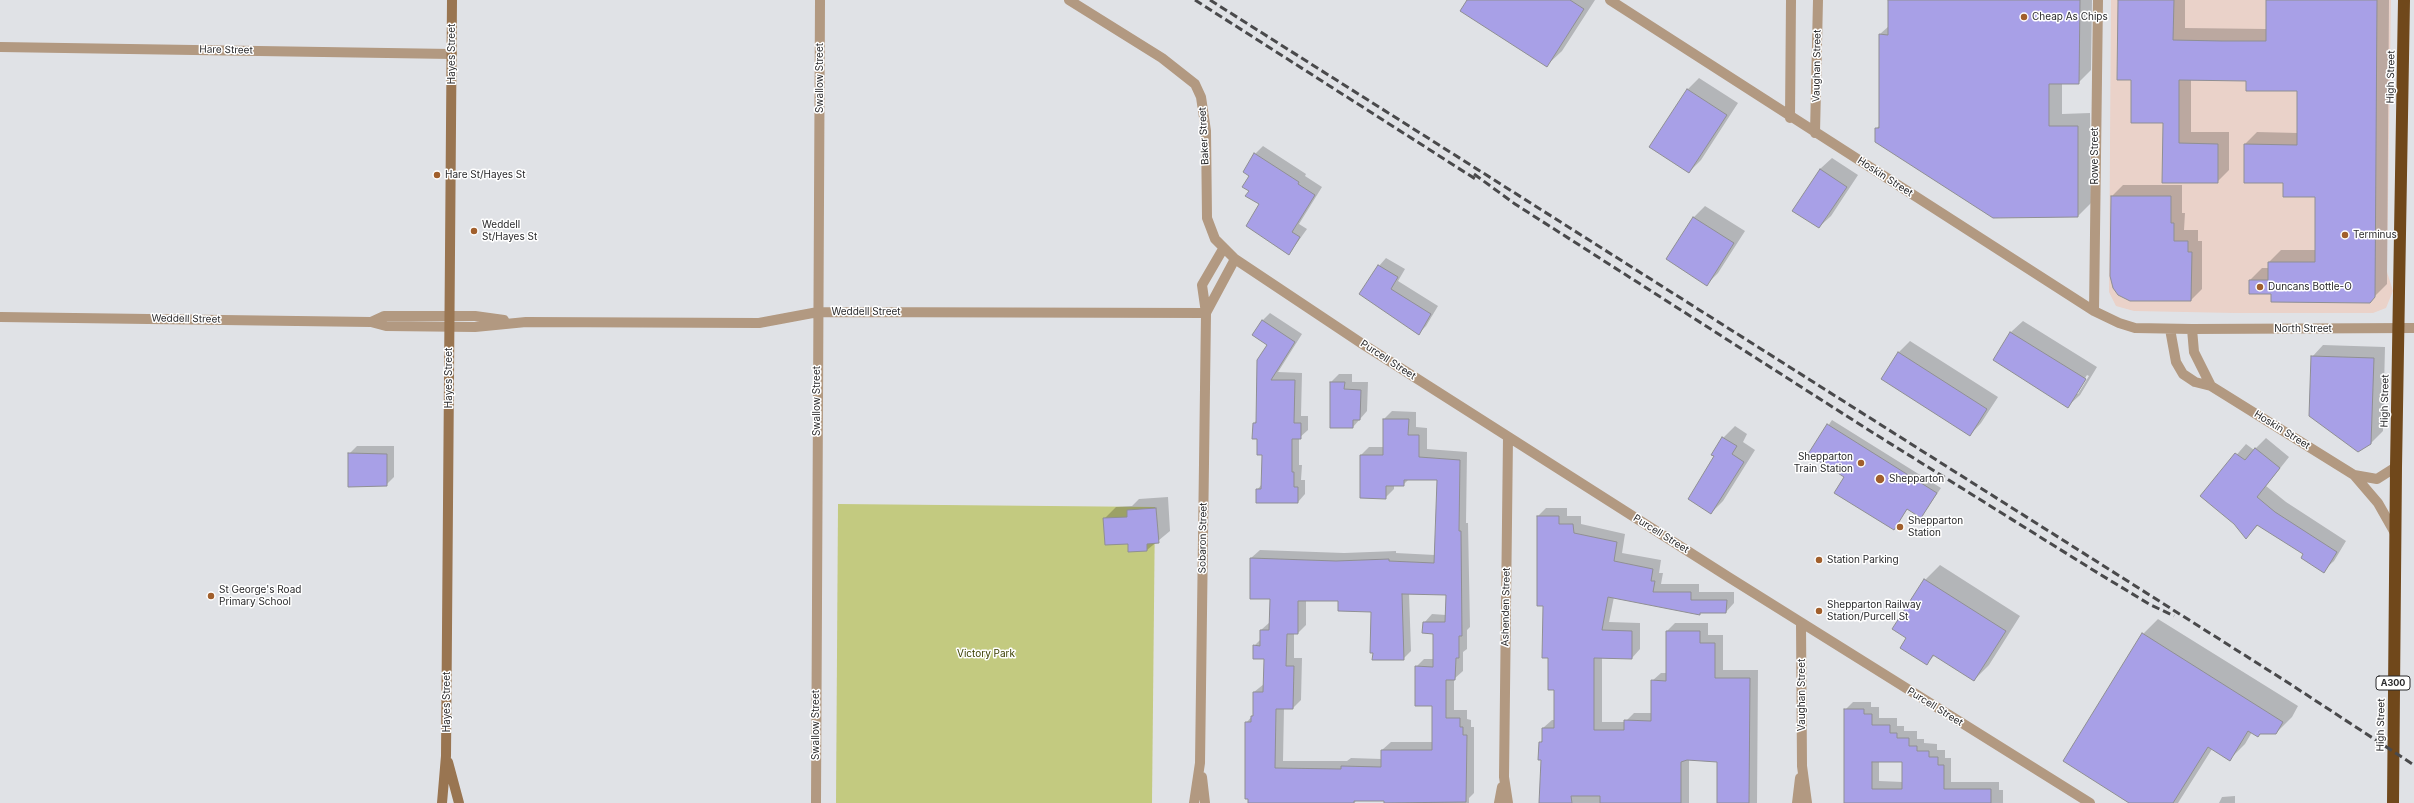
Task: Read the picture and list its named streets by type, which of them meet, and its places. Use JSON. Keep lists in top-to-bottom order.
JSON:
{
  "streets": {
    "highway": ["High Street", "A300"],
    "street": [
      "Hare Street",
      "Hayes Street",
      "Vaughan Street",
      "Swallow Street",
      "Baker Street",
      "Rowe Street",
      "Hoskin Street",
      "Weddell Street",
      "North Street",
      "Purcell Street",
      "Sobaron Street",
      "Ashenden Street"
    ]
  },
  "crossings": [
    ["Hare Street", "Hayes Street"],
    ["Hayes Street", "Weddell Street"],
    ["Vaughan Street", "Hoskin Street"],
    ["Vaughan Street", "Purcell Street"],
    ["High Street", "Hoskin Street"],
    ["High Street", "North Street"],
    ["Swallow Street", "Weddell Street"],
    ["Baker Street", "Purcell Street"],
    ["Baker Street", "Sobaron Street"],
    ["Rowe Street", "Hoskin Street"],
    ["Hoskin Street", "North Street"],
    ["Weddell Street", "Sobaron Street"],
    ["Purcell Street", "Sobaron Street"],
    ["Purcell Street", "Ashenden Street"]
  ],
  "parks": ["Victory Park"],
  "places": [
    "Cheap As Chips",
    "Hare St/Hayes St",
    "Weddell St/Hayes St",
    "Terminus",
    "Duncans Bottle-O",
    "Shepparton Train Station",
    "Shepparton",
    "Shepparton Station",
    "Station Parking",
    "St George's Road Primary School",
    "Shepparton Railway Station/Purcell St"
  ]
}
